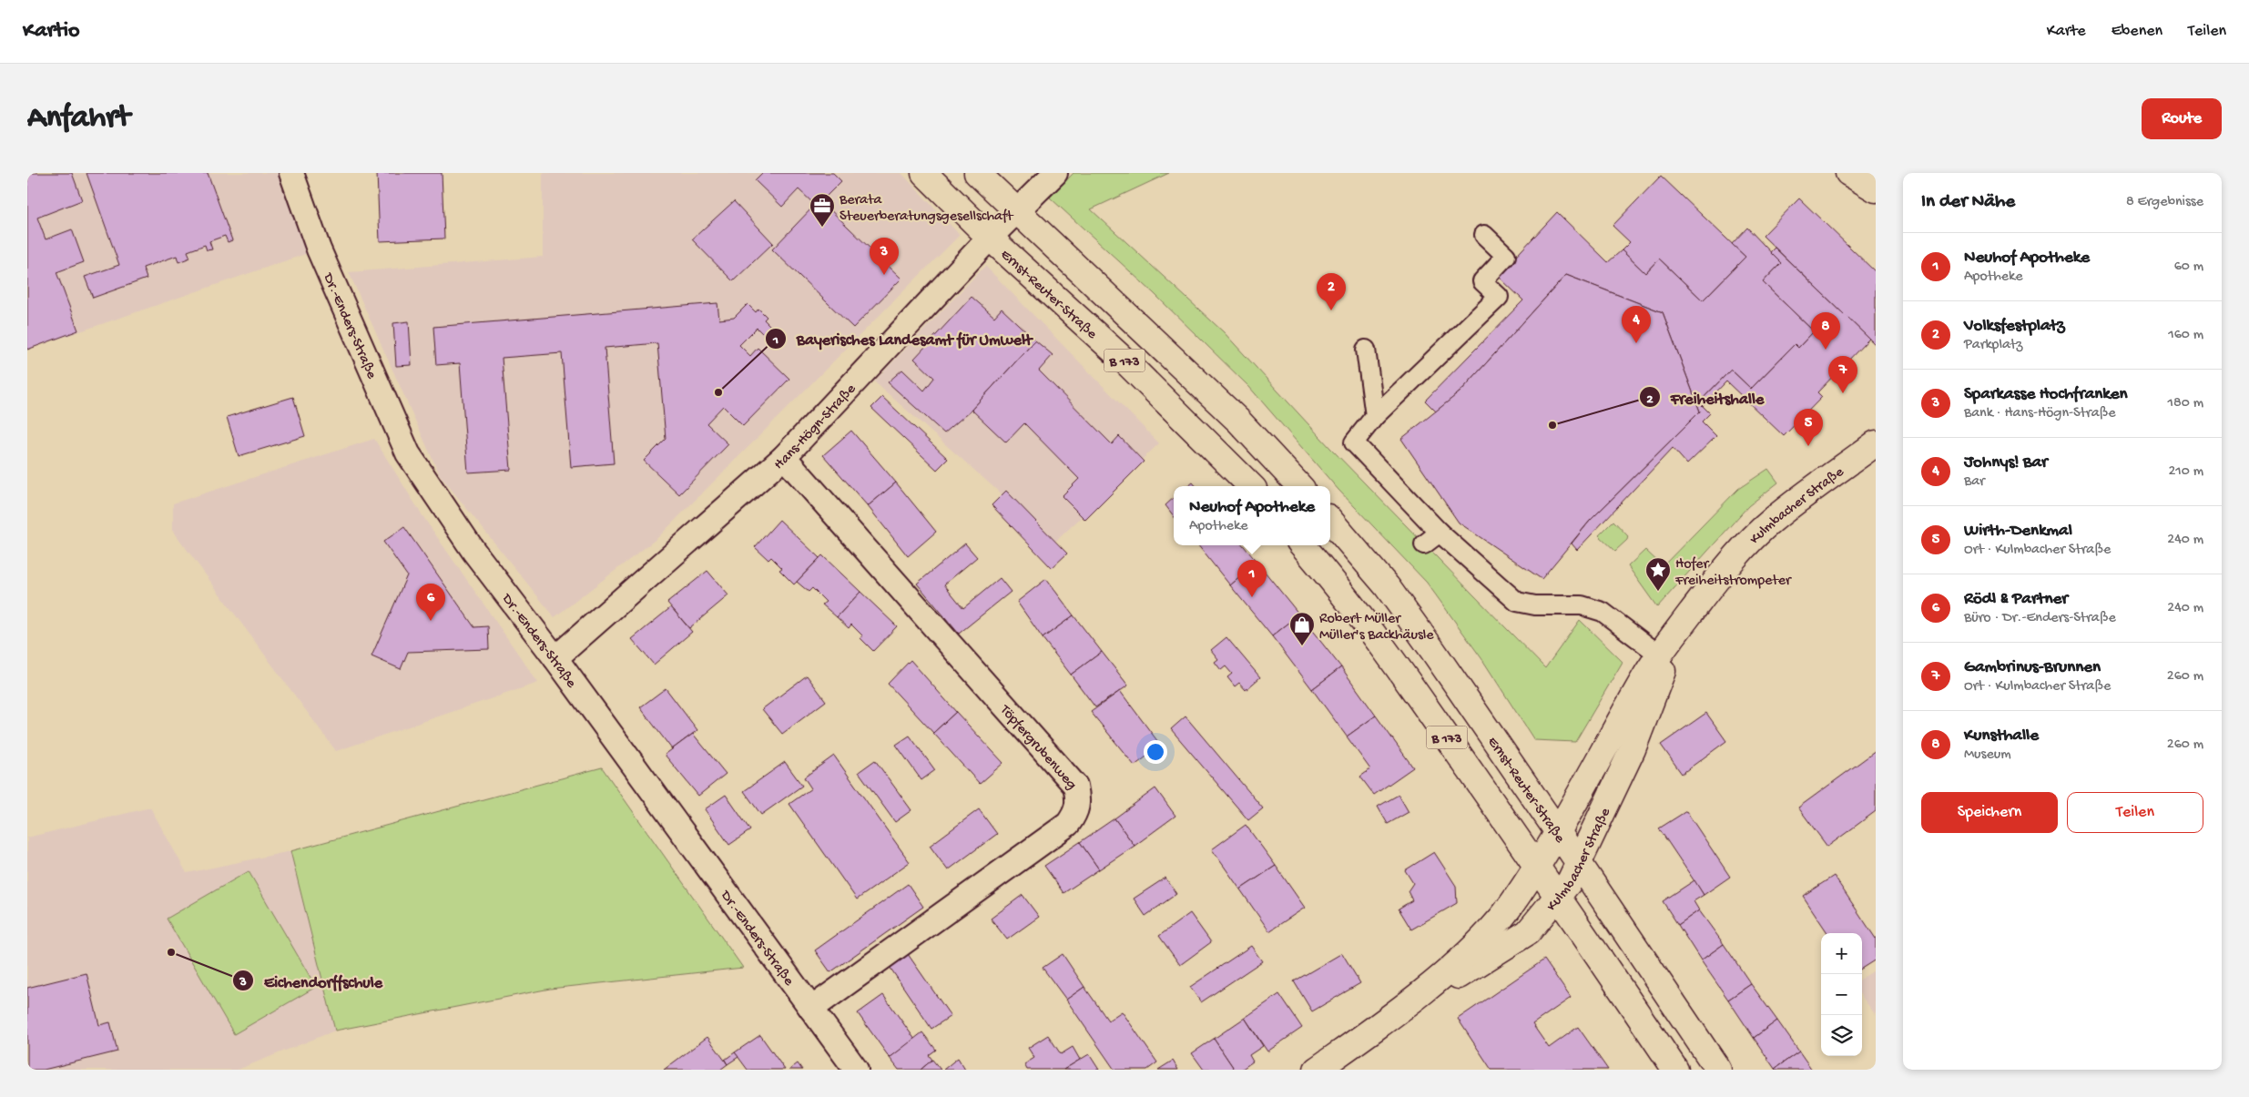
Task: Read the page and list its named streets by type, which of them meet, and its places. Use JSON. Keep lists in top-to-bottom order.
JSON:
{
  "streets": {
    "main road": ["Ernst-Reuter-Straße", "B 173", "Kulmbacher Straße"],
    "street": ["Dr.-Enders-Straße", "Hans-Högn-Straße", "Töpfergrubenweg"]
  },
  "crossings": [
    ["Ernst-Reuter-Straße", "Hans-Högn-Straße"],
    ["Ernst-Reuter-Straße", "Kulmbacher Straße"],
    ["Dr.-Enders-Straße", "Hans-Högn-Straße"],
    ["Dr.-Enders-Straße", "Töpfergrubenweg"],
    ["B 173", "Hans-Högn-Straße"],
    ["B 173", "Kulmbacher Straße"],
    ["Hans-Högn-Straße", "Töpfergrubenweg"]
  ],
  "places": {
    "office": ["Berata Steuerberatungsgesellschaft"],
    "other": ["Bayerisches Landesamt für Umwelt", "Freiheitshalle", "Eichendorffschule"],
    "place": ["Hofer Freiheitstrompeter"],
    "shop": ["Robert Müller Müller's Backhäusle"]
  },
  "page": {
    "header": "Kartio",
    "nav": ["Karte", "Ebenen", "Teilen"],
    "buttons": [
      "Route",
      ["Speichern", "Teilen"]
    ],
    "title": "Anfahrt",
    "heading": ["In der Nähe", "8 Ergebnisse"],
    "list": [
      {
        "mark": "1",
        "name": "Neuhof Apotheke",
        "note": "Apotheke",
        "value": "60 m"
      },
      {
        "mark": "2",
        "name": "Volksfestplatz",
        "note": "Parkplatz",
        "value": "160 m"
      },
      {
        "mark": "3",
        "name": "Sparkasse Hochfranken",
        "note": "Bank · Hans-Högn-Straße",
        "value": "180 m"
      },
      {
        "mark": "4",
        "name": "Johnys! Bar",
        "note": "Bar",
        "value": "210 m"
      },
      {
        "mark": "5",
        "name": "Wirth-Denkmal",
        "note": "Ort · Kulmbacher Straße",
        "value": "240 m"
      },
      {
        "mark": "6",
        "name": "Rödl & Partner",
        "note": "Büro · Dr.-Enders-Straße",
        "value": "240 m"
      },
      {
        "mark": "7",
        "name": "Gambrinus-Brunnen",
        "note": "Ort · Kulmbacher Straße",
        "value": "260 m"
      },
      {
        "mark": "8",
        "name": "Kunsthalle",
        "note": "Museum",
        "value": "260 m"
      }
    ],
    "pins": [
      "3",
      "2",
      "4",
      "8",
      "7",
      "5",
      "1",
      "6"
    ],
    "popup": ["Neuhof Apotheke", "Apotheke"],
    "map_buttons": ["+", "−"]
  }
}
